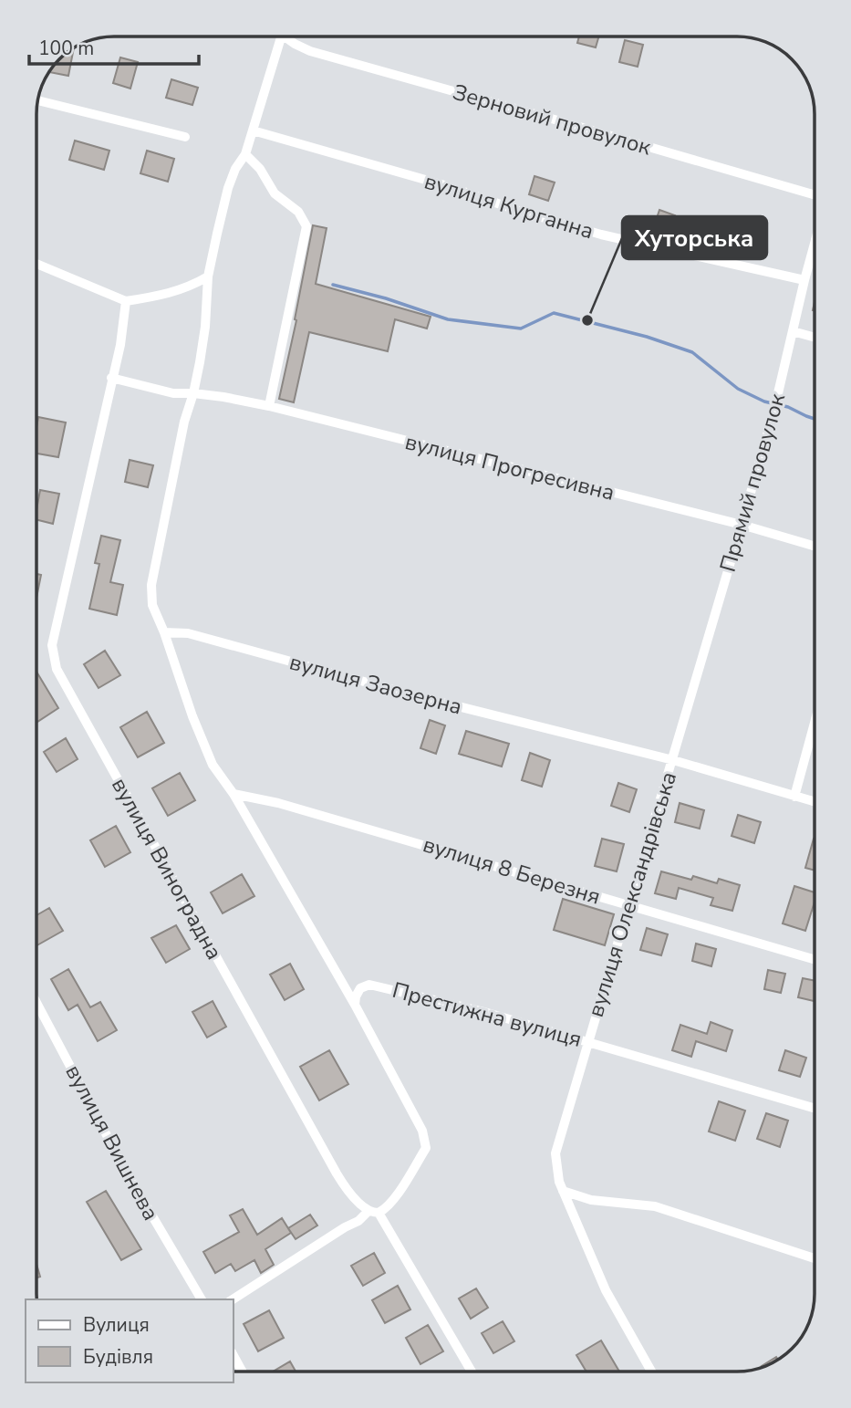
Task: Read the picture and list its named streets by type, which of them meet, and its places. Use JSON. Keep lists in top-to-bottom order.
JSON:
{
  "streets": {
    "street": [
      "Зерновий провулок",
      "вулиця Курганна",
      "вулиця Прогресивна",
      "Прямий провулок",
      "вулиця Заозерна",
      "вулиця Виноградна",
      "вулиця 8 Березня",
      "вулиця Олександрівська",
      "Престижна вулиця",
      "вулиця Вишнева"
    ]
  },
  "crossings": [
    ["вулиця Курганна", "Прямий провулок"],
    ["вулиця Прогресивна", "Прямий провулок"],
    ["вулиця Прогресивна", "вулиця Виноградна"],
    ["Прямий провулок", "вулиця Заозерна"],
    ["Прямий провулок", "вулиця Олександрівська"],
    ["вулиця Заозерна", "вулиця Олександрівська"],
    ["вулиця Виноградна", "Престижна вулиця"],
    ["вулиця 8 Березня", "вулиця Олександрівська"],
    ["вулиця Олександрівська", "Престижна вулиця"]
  ],
  "places": ["Хуторська"],
  "legend": ["Вулиця", "Будівля"],
  "scale_bar": "100 m"
}
